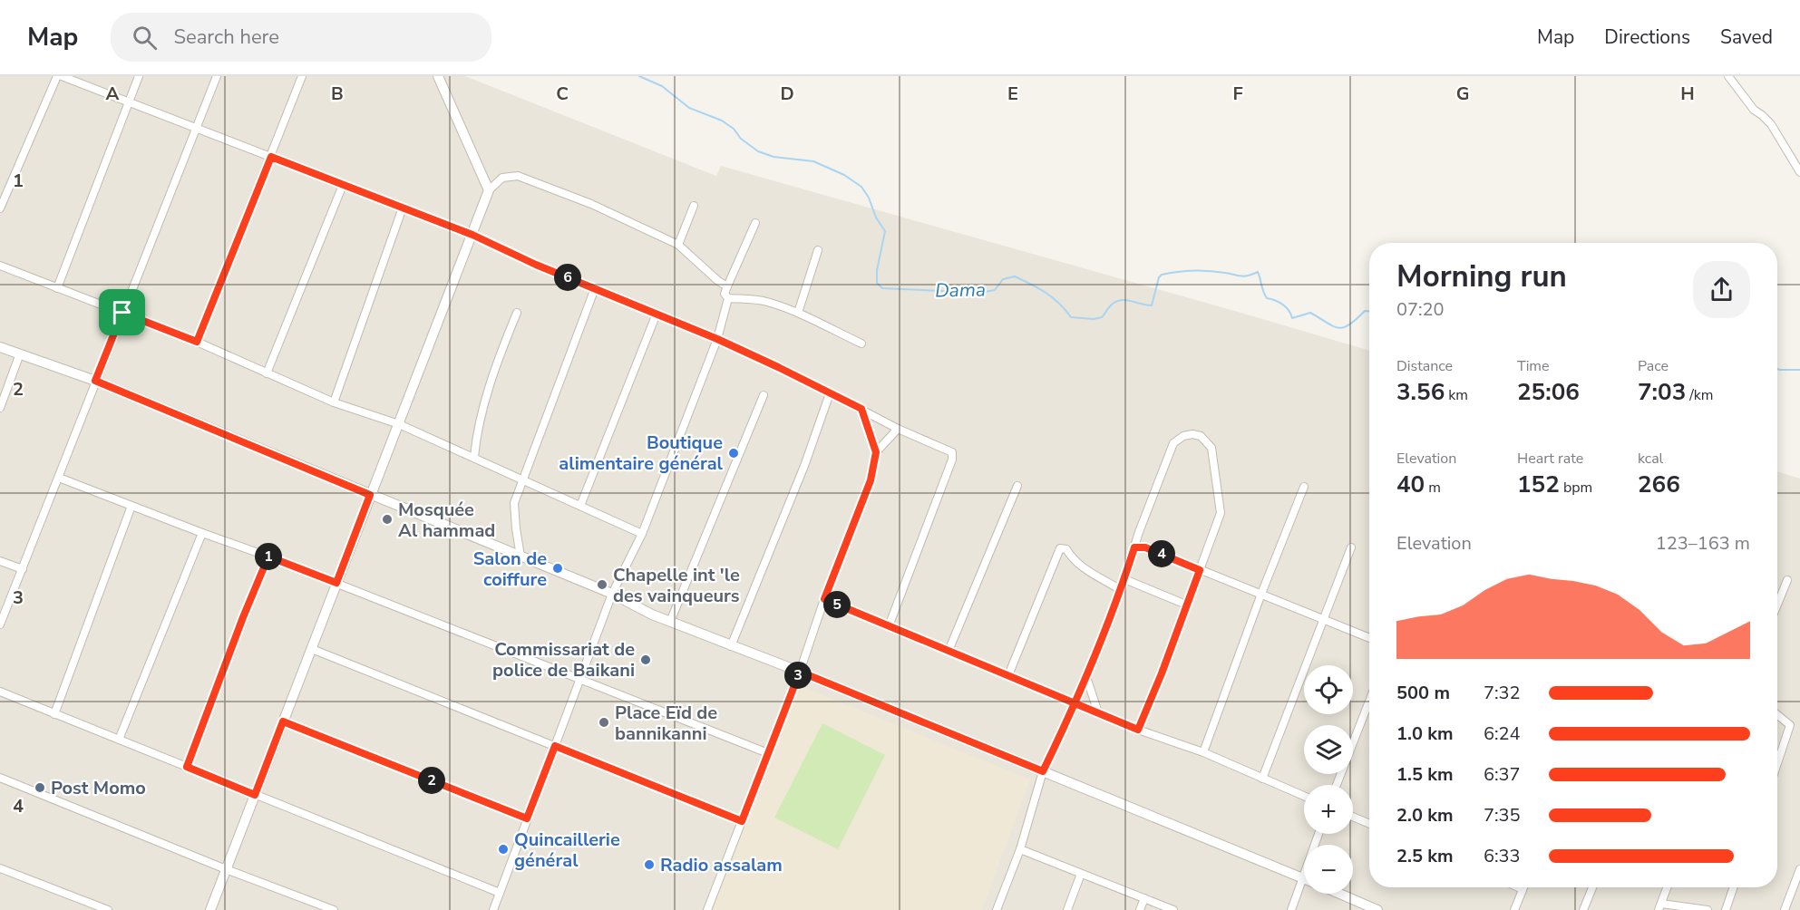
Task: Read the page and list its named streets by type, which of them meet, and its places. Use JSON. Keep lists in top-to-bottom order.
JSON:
{
  "water": ["Dama"],
  "places": [
    "Boutique alimentaire général",
    "Mosquée Al hammad",
    "Salon de coiffure",
    "Chapelle int 'le des vainqueurs",
    "Commissariat de police de Baikani",
    "Place Eïd de bannikanni",
    "Post Momo",
    "Quincaillerie général",
    "Radio assalam"
  ],
  "page": {
    "header": "Map",
    "search": "Search here",
    "nav": ["Map", "Directions", "Saved"],
    "heading": ["Morning run", "07:20"],
    "pins": [
      "6",
      "4",
      "1",
      "5",
      "3",
      "2"
    ],
    "stats": [
      ["Distance", "3.56 km"],
      ["Time", "25:06"],
      ["Pace", "7:03 /km"],
      ["Elevation", "40 m"],
      ["Heart rate", "152 bpm"],
      ["kcal", "266"]
    ],
    "chart": ["Elevation", "123–163 m"],
    "map_buttons": ["+", "−"],
    "list": [
      {
        "name": "500 m",
        "note": "7:32"
      },
      {
        "name": "1.0 km",
        "note": "6:24"
      },
      {
        "name": "1.5 km",
        "note": "6:37"
      },
      {
        "name": "2.0 km",
        "note": "7:35"
      },
      {
        "name": "2.5 km",
        "note": "6:33"
      }
    ]
  },
  "grid": {
    "columns": [
      "A",
      "B",
      "C",
      "D",
      "E",
      "F",
      "G",
      "H"
    ],
    "rows": [
      "1",
      "2",
      "3",
      "4"
    ]
  }
}
